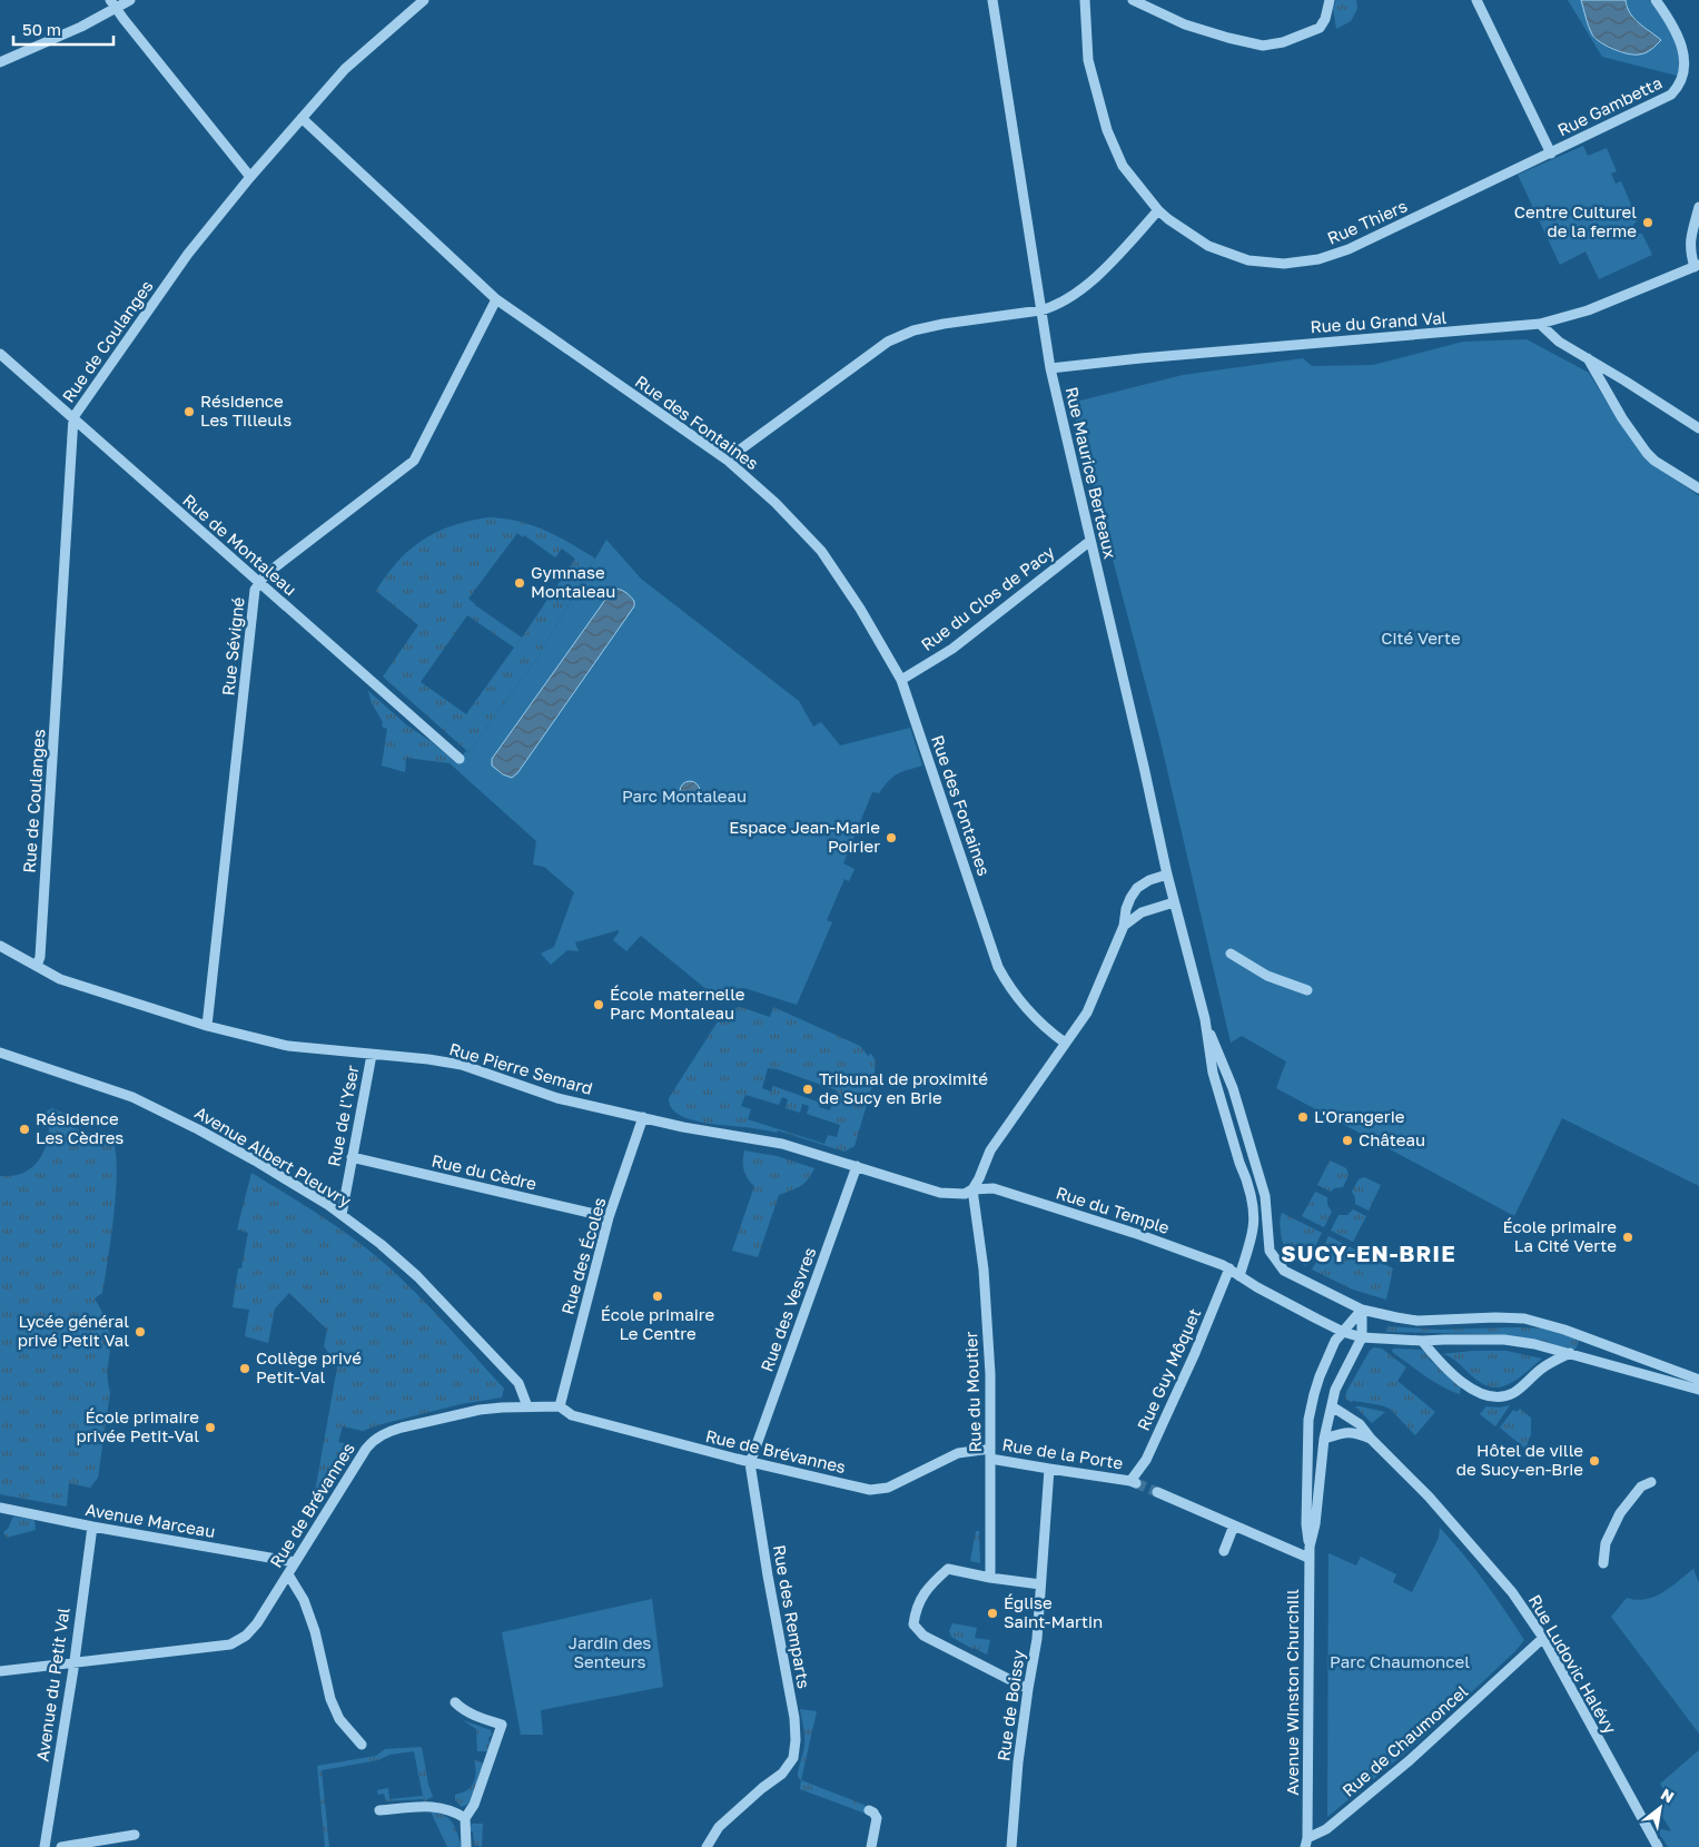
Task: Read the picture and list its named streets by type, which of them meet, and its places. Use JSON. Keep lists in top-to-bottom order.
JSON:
{
  "streets": {
    "street": [
      "Rue Gambetta",
      "Rue Thiers",
      "Rue du Grand Val",
      "Rue de Coulanges",
      "Rue des Fontaines",
      "Rue Maurice Berteaux",
      "Rue de Montaleau",
      "Rue du Clos de Pacy",
      "Rue Sévigné",
      "Rue Pierre Semard",
      "Rue de l'Yser",
      "Avenue Albert Pleuvry",
      "Rue du Cèdre",
      "Rue du Temple",
      "Rue des Écoles",
      "Rue des Vesvres",
      "Rue Guy Môquet",
      "Rue du Moutier",
      "Rue de Brévannes",
      "Rue de la Porte",
      "Avenue Marceau",
      "Rue des Remparts",
      "Rue Ludovic Halévy",
      "Avenue du Petit Val",
      "Avenue Winston Churchill",
      "Rue de Boissy",
      "Rue de Chaumoncel"
    ]
  },
  "crossings": [
    ["Rue Gambetta", "Rue Thiers"],
    ["Rue du Grand Val", "Rue Maurice Berteaux"],
    ["Rue de Coulanges", "Rue des Fontaines"],
    ["Rue de Coulanges", "Rue de Montaleau"],
    ["Rue de Coulanges", "Rue Pierre Semard"],
    ["Rue des Fontaines", "Rue du Clos de Pacy"],
    ["Rue des Fontaines", "Rue Sévigné"],
    ["Rue Maurice Berteaux", "Rue du Clos de Pacy"],
    ["Rue de Montaleau", "Rue Sévigné"],
    ["Rue Sévigné", "Rue Pierre Semard"],
    ["Rue Pierre Semard", "Rue de l'Yser"],
    ["Rue Pierre Semard", "Rue du Temple"],
    ["Rue Pierre Semard", "Rue des Écoles"],
    ["Rue Pierre Semard", "Rue des Vesvres"],
    ["Rue Pierre Semard", "Rue du Moutier"],
    ["Rue de l'Yser", "Avenue Albert Pleuvry"],
    ["Rue de l'Yser", "Rue du Cèdre"],
    ["Avenue Albert Pleuvry", "Rue de Brévannes"],
    ["Rue du Cèdre", "Rue des Écoles"],
    ["Rue du Temple", "Rue Guy Môquet"],
    ["Rue du Temple", "Rue du Moutier"],
    ["Rue des Écoles", "Rue de Brévannes"],
    ["Rue des Vesvres", "Rue de Brévannes"],
    ["Rue des Vesvres", "Rue des Remparts"],
    ["Rue Guy Môquet", "Rue de la Porte"],
    ["Rue du Moutier", "Rue de Brévannes"],
    ["Rue du Moutier", "Rue de la Porte"],
    ["Rue de Brévannes", "Rue de la Porte"],
    ["Rue de Brévannes", "Avenue Marceau"],
    ["Rue de Brévannes", "Rue des Remparts"],
    ["Rue de Brévannes", "Avenue du Petit Val"],
    ["Rue de la Porte", "Rue de Boissy"],
    ["Avenue Marceau", "Avenue du Petit Val"],
    ["Rue Ludovic Halévy", "Avenue Winston Churchill"],
    ["Rue Ludovic Halévy", "Rue de Chaumoncel"],
    ["Avenue Winston Churchill", "Rue de Chaumoncel"]
  ],
  "districts": ["SUCY-EN-BRIE"],
  "parks": [
    "Cité Verte",
    "Parc Montaleau",
    "Jardin des Senteurs",
    "Parc Chaumoncel"
  ],
  "places": [
    "Centre Culturel de la ferme",
    "Résidence Les Tilleuls",
    "Gymnase Montaleau",
    "Espace Jean-Marie Poirier",
    "École maternelle Parc Montaleau",
    "Tribunal de proximité de Sucy en Brie",
    "L'Orangerie",
    "Résidence Les Cèdres",
    "Château",
    "École primaire La Cité Verte",
    "École primaire Le Centre",
    "Lycée général privé Petit Val",
    "Collège privé Petit-Val",
    "École primaire privée Petit-Val",
    "Hôtel de ville de Sucy-en-Brie",
    "Église Saint-Martin"
  ],
  "scale_bar": "50 m",
  "north": "top right"
}
